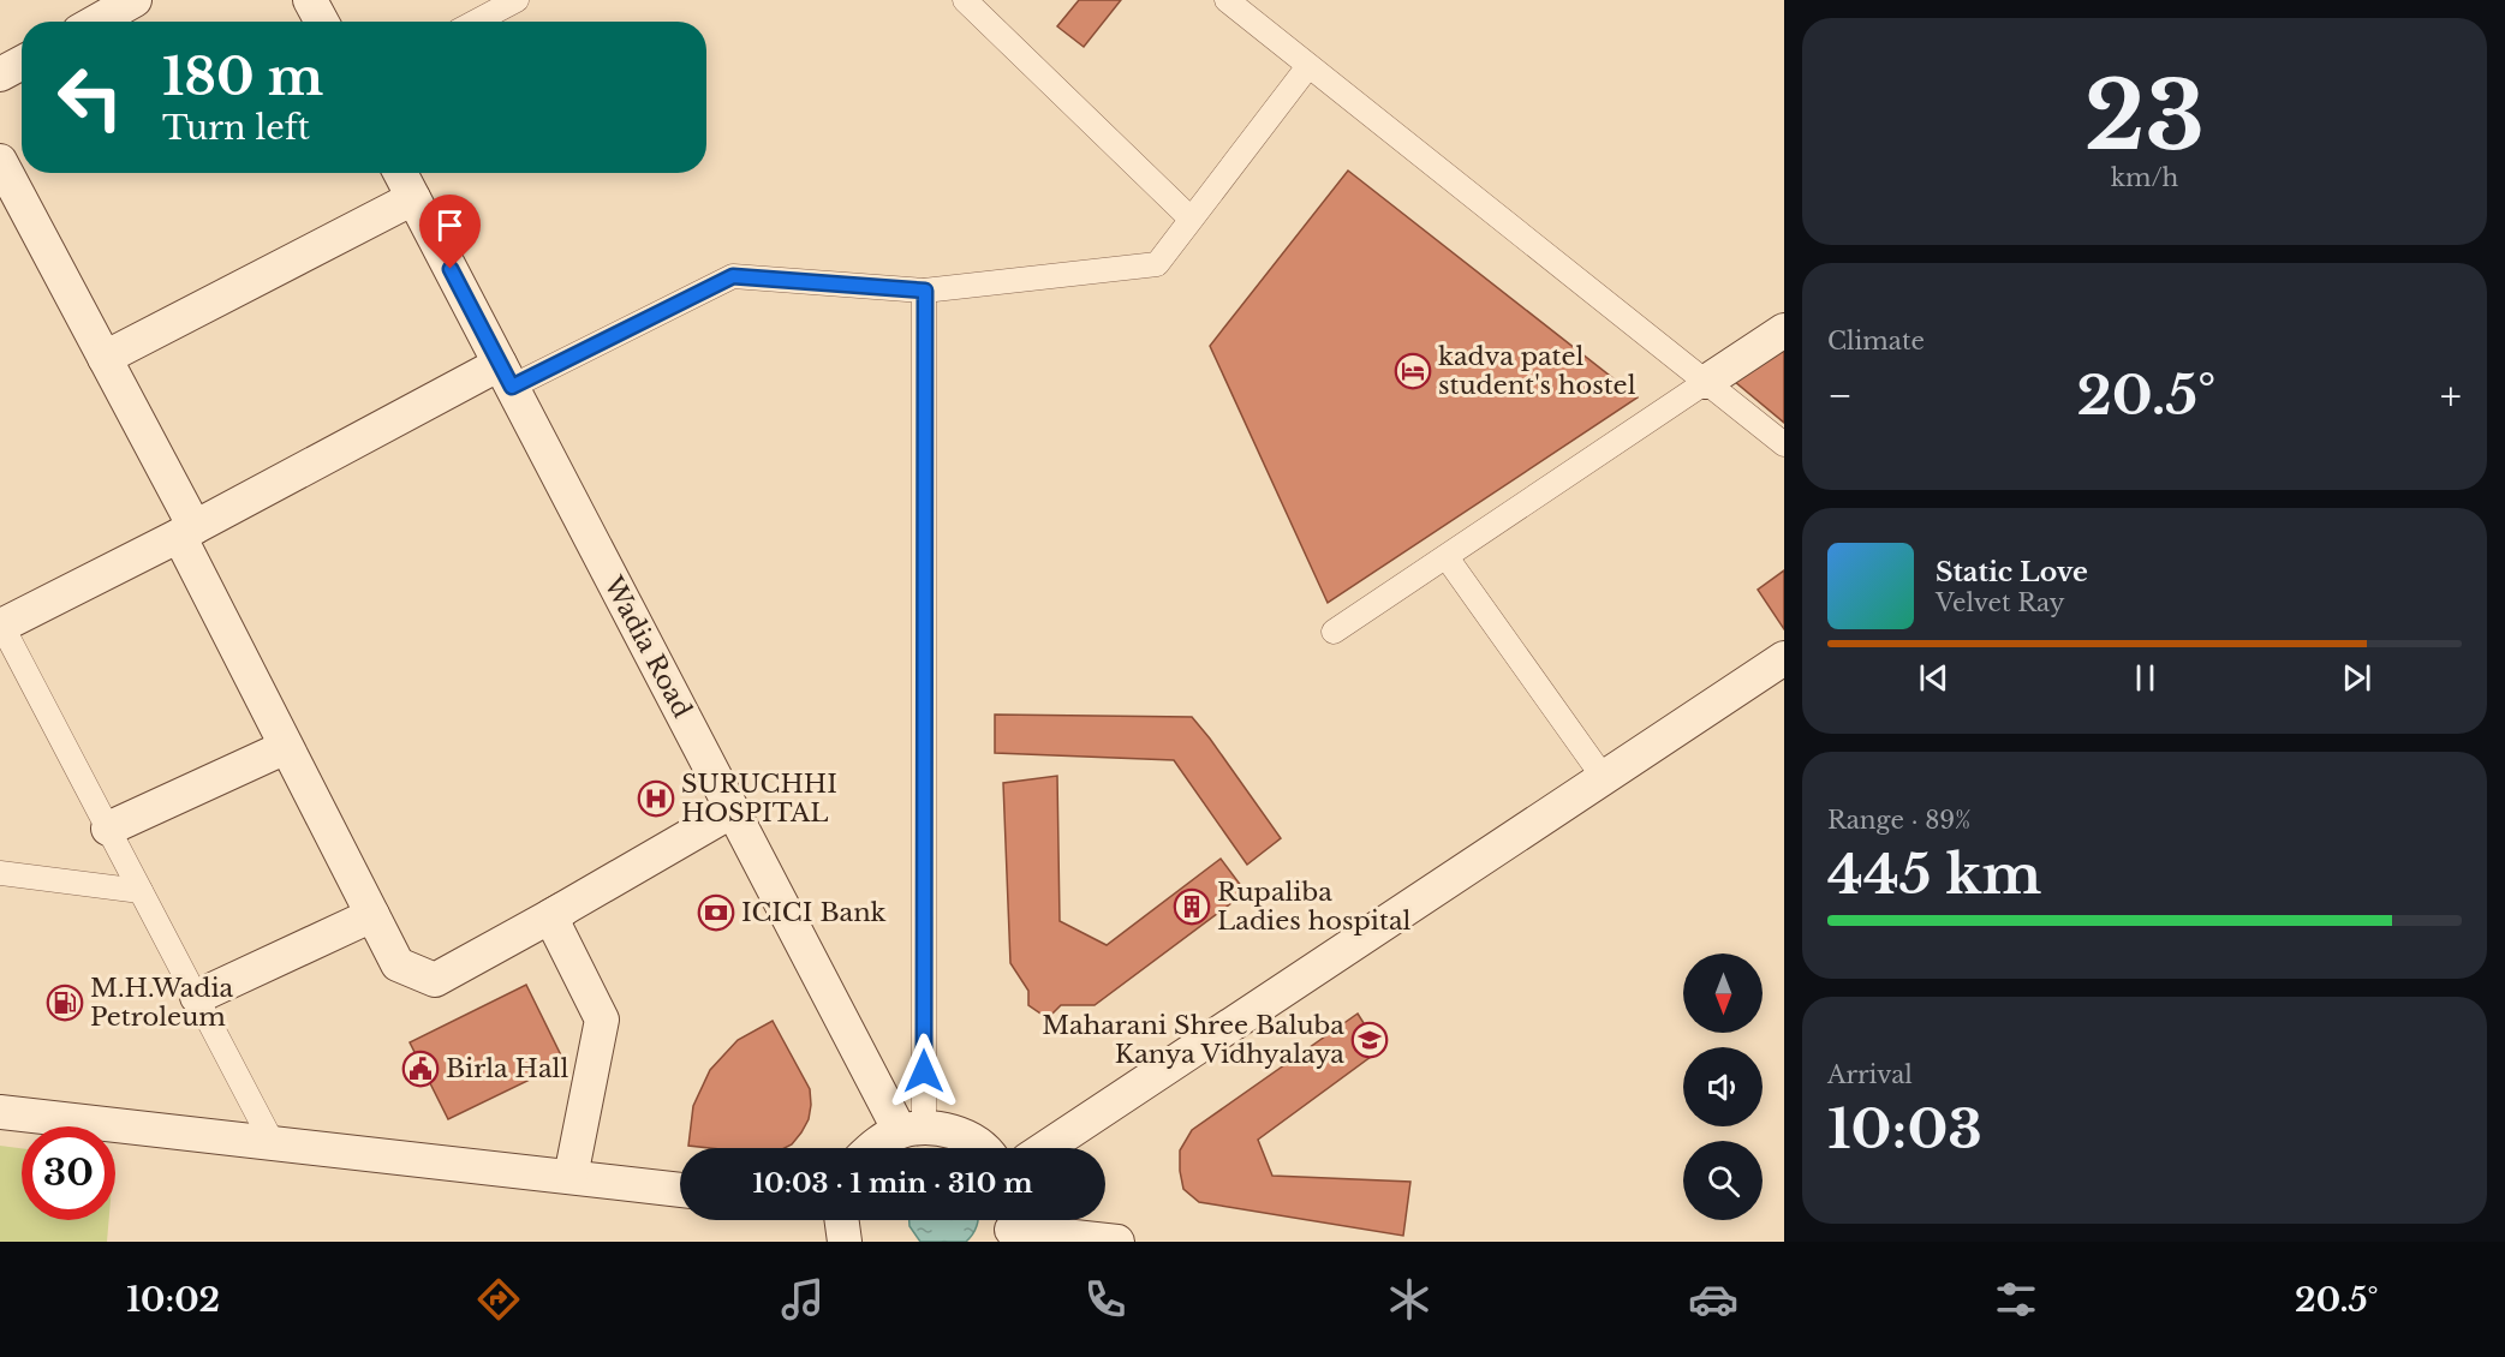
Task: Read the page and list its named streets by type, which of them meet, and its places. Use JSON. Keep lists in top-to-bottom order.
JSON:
{
  "streets": {
    "street": ["Wadia Road"]
  },
  "places": {
    "hotel": ["kadva patel student's hostel"],
    "hospital": ["SURUCHHI HOSPITAL"],
    "building": ["Rupaliba Ladies hospital"],
    "bank": ["ICICI Bank"],
    "fuel station": ["M.H.Wadia Petroleum"],
    "school or university": ["Maharani Shree Baluba Kanya Vidhyalaya"],
    "public building": ["Birla Hall"]
  },
  "north": "bottom",
  "page": {
    "tile": [
      ["23", "km/h"],
      "Climate",
      ["Range · 89%", "445 km"],
      ["Arrival", "10:03"]
    ],
    "turn": ["180 m", "Turn left"],
    "heat": ["−", "20.5°", "+"],
    "song": ["Static Love", "Velvet Ray"],
    "limit": "30",
    "trip": "10:03 · 1 min · 310 m",
    "tabs": ["10:02", "20.5°"]
  }
}
